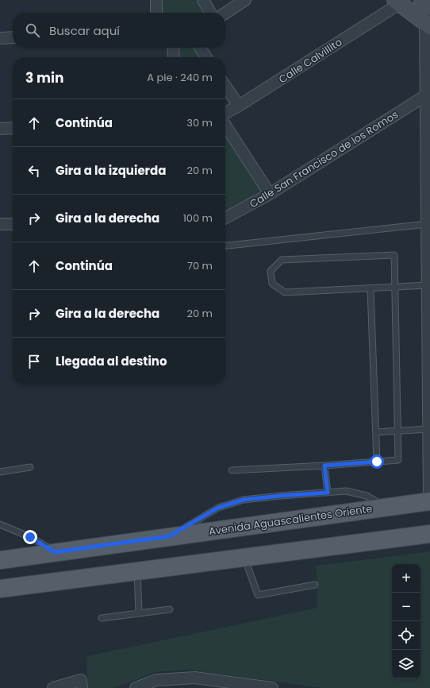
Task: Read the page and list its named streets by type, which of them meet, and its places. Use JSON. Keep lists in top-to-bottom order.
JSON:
{
  "streets": {
    "main road": ["Avenida Aguascalientes Oriente"],
    "street": ["Calle Calvillito", "Calle San Francisco de los Romos"]
  },
  "page": {
    "search": "Buscar aquí",
    "heading": ["3 min", "A pie · 240 m"],
    "list": [
      ["Continúa", "30 m"],
      ["Gira a la izquierda", "20 m"],
      ["Gira a la derecha", "100 m"],
      ["Continúa", "70 m"],
      ["Gira a la derecha", "20 m"],
      "Llegada al destino"
    ],
    "map_buttons": ["+", "−"]
  }
}
